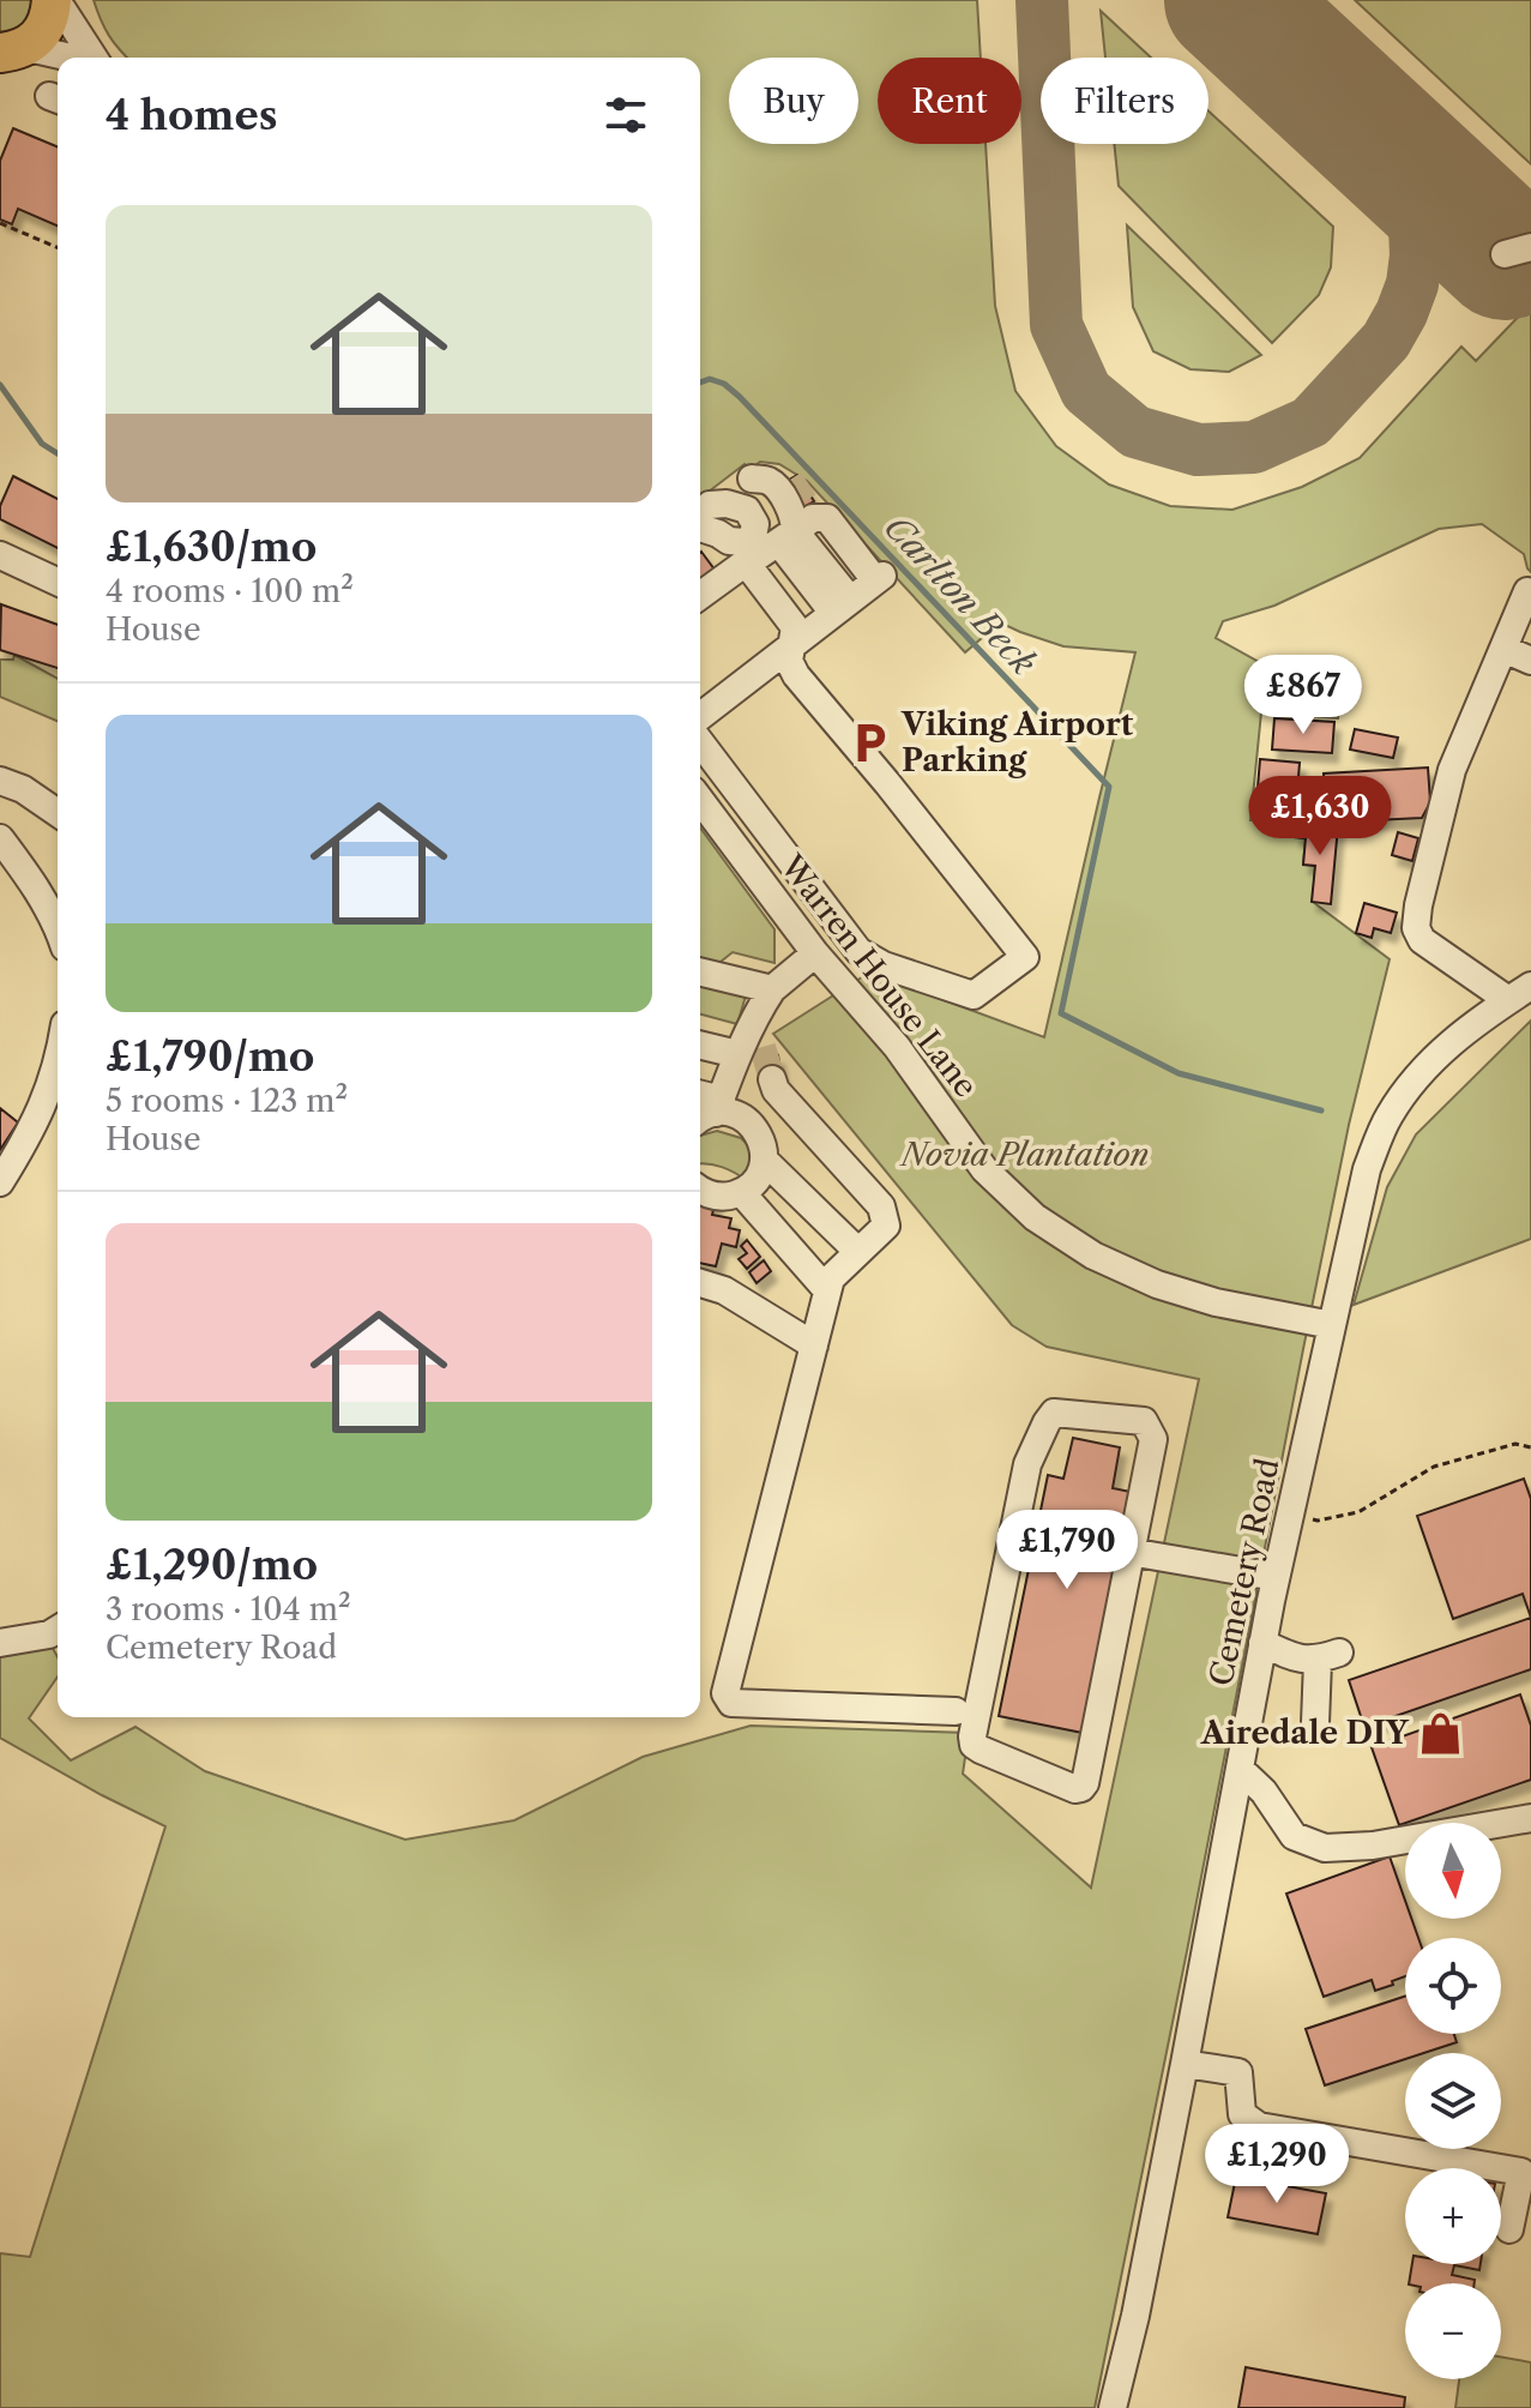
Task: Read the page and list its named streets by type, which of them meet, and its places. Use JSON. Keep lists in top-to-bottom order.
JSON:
{
  "streets": {
    "street": ["Warren House Lane", "Cemetery Road"]
  },
  "crossings": [
    ["Warren House Lane", "Cemetery Road"]
  ],
  "water": ["Carlton Beck"],
  "parks": ["Novia Plantation"],
  "places": {
    "parking": ["Viking Airport Parking"],
    "shop": ["Airedale DIY"]
  },
  "north": "bottom",
  "page": {
    "chip": ["Buy", "Rent", "Filters"],
    "heading": "4 homes",
    "list": [
      {
        "name": "£1,630/mo",
        "note": "4 rooms · 100 m² · House"
      },
      {
        "name": "£1,790/mo",
        "note": "5 rooms · 123 m² · House"
      },
      {
        "name": "£1,290/mo",
        "note": "3 rooms · 104 m² · Cemetery Road"
      }
    ],
    "price": [
      "£867",
      "£1,630",
      "£1,790",
      "£1,290"
    ],
    "map_buttons": ["+", "−"]
  }
}
